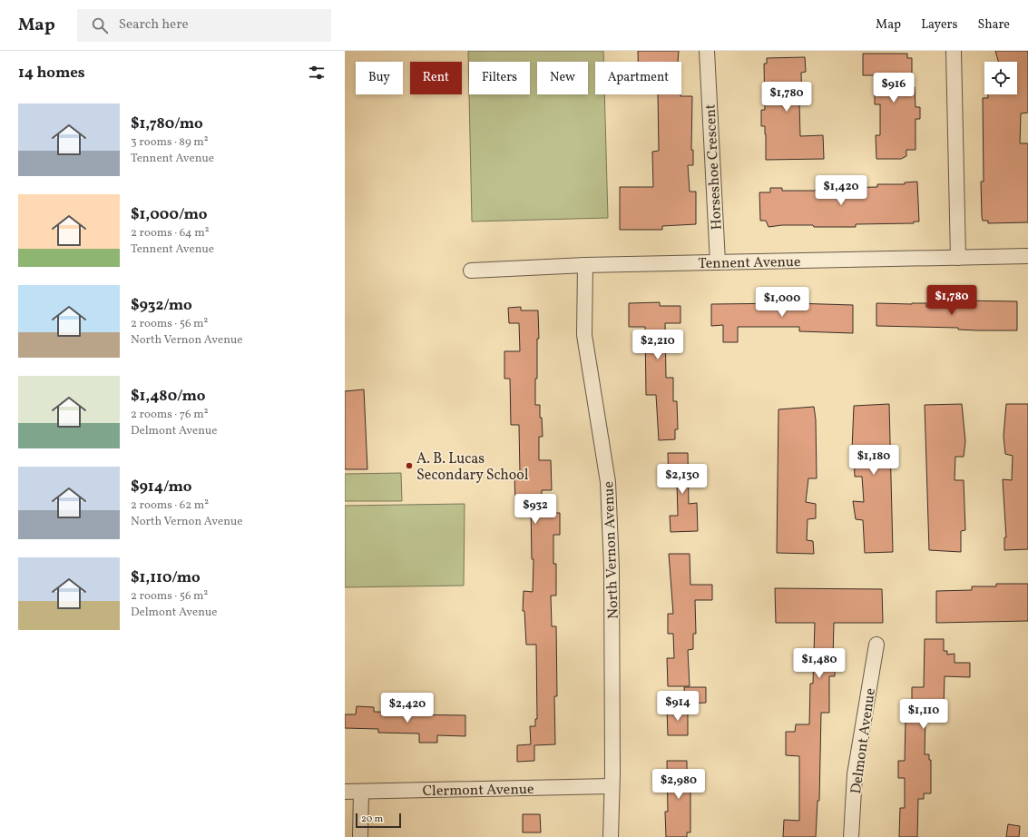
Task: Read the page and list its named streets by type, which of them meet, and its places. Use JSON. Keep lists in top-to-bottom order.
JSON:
{
  "streets": {
    "street": [
      "Horseshoe Crescent",
      "Tennent Avenue",
      "North Vernon Avenue",
      "Delmont Avenue",
      "Clermont Avenue"
    ]
  },
  "crossings": [
    ["Horseshoe Crescent", "Tennent Avenue"],
    ["Tennent Avenue", "North Vernon Avenue"],
    ["North Vernon Avenue", "Clermont Avenue"]
  ],
  "places": ["A. B. Lucas Secondary School"],
  "scale_bar": "20 m",
  "page": {
    "header": "Map",
    "search": "Search here",
    "nav": ["Map", "Layers", "Share"],
    "heading": "14 homes",
    "chip": [
      "Buy",
      "Rent",
      "Filters",
      "New",
      "Apartment"
    ],
    "price": [
      "$916",
      "$1,780",
      "$1,420",
      "$1,780",
      "$1,000",
      "$2,210",
      "$1,180",
      "$2,130",
      "$932",
      "$1,480",
      "$914",
      "$2,420",
      "$1,110",
      "$2,980"
    ],
    "list": [
      {
        "name": "$1,780/mo",
        "note": "3 rooms · 89 m² · Tennent Avenue"
      },
      {
        "name": "$1,000/mo",
        "note": "2 rooms · 64 m² · Tennent Avenue"
      },
      {
        "name": "$932/mo",
        "note": "2 rooms · 56 m² · North Vernon Avenue"
      },
      {
        "name": "$1,480/mo",
        "note": "2 rooms · 76 m² · Delmont Avenue"
      },
      {
        "name": "$914/mo",
        "note": "2 rooms · 62 m² · North Vernon Avenue"
      },
      {
        "name": "$1,110/mo",
        "note": "2 rooms · 56 m² · Delmont Avenue"
      }
    ],
    "scale": "20 m"
  }
}
